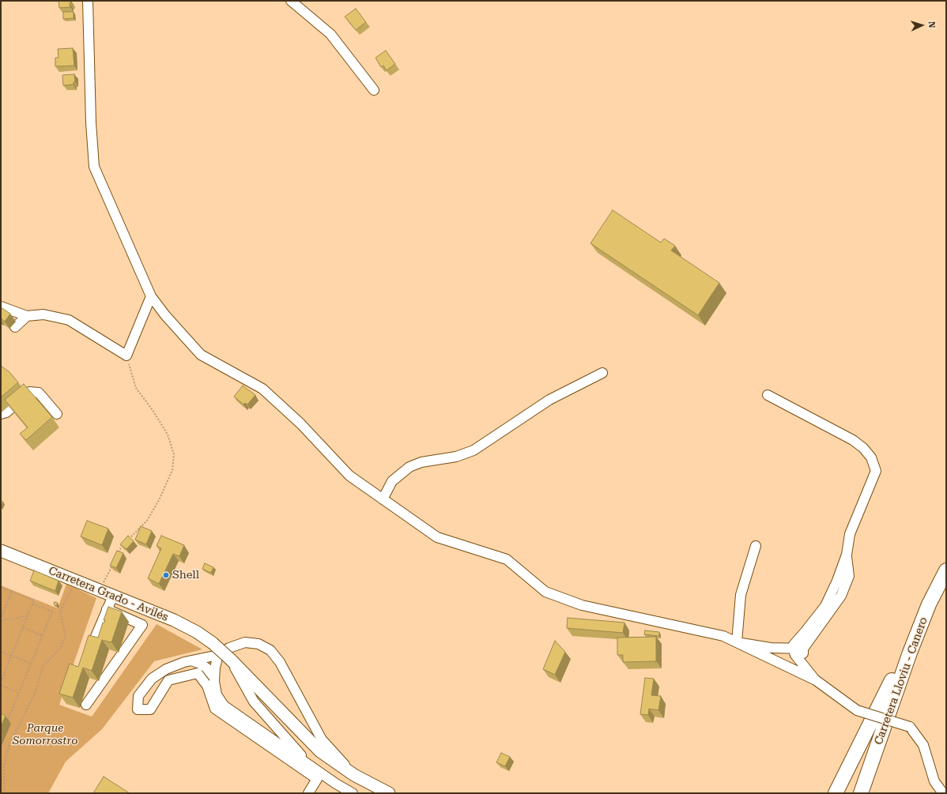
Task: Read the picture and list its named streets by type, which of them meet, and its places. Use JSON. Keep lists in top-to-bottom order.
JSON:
{
  "streets": {
    "highway": ["Carretera Lloviu - Canero"],
    "main road": ["Carretera Grado - Avilés"]
  },
  "parks": ["Parque Somorrostro"],
  "places": ["Shell"],
  "north": "right"
}
